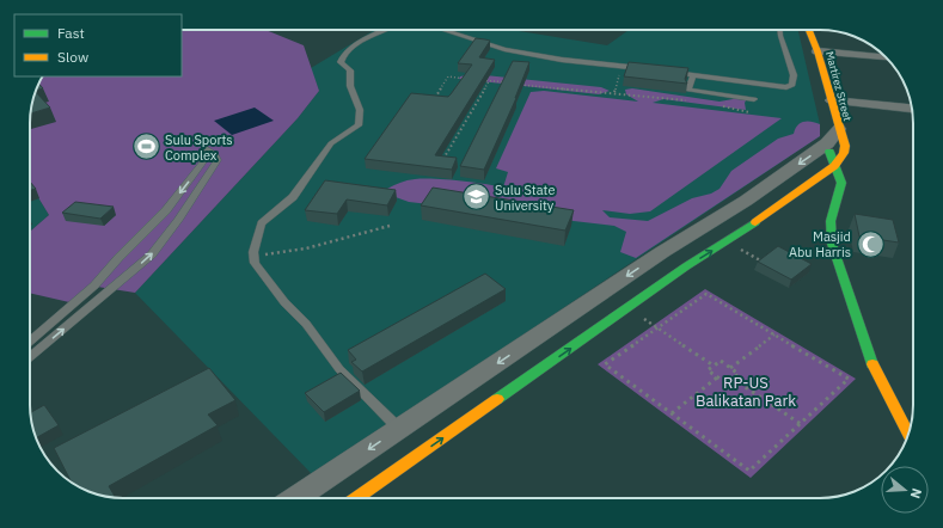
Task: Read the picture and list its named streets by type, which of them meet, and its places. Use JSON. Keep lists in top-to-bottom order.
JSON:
{
  "streets": {
    "street": ["Martirez Street"]
  },
  "parks": ["RP-US Balikatan Park"],
  "places": {
    "sports": ["Sulu Sports Complex"],
    "school or university": ["Sulu State University"],
    "mosque": ["Masjid Abu Harris"]
  },
  "legend": ["Fast", "Slow"],
  "north": "right"
}
